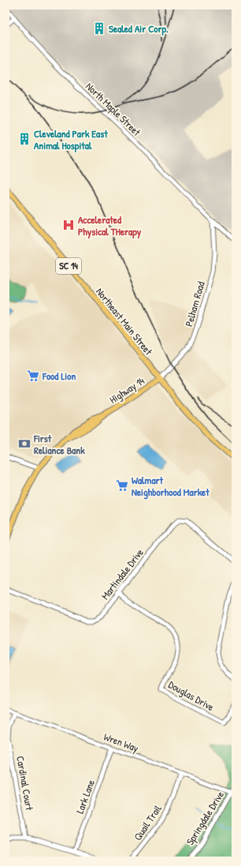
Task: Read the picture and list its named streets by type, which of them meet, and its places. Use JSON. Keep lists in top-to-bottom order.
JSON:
{
  "streets": {
    "main road": ["SC 14", "Northeast Main Street", "Highway 14"],
    "street": [
      "North Maple Street",
      "Pelham Road",
      "Martindale Drive",
      "Douglas Drive",
      "Wren Way",
      "Cardinal Court",
      "Lark Lane",
      "Springdale Drive",
      "Quail Trail"
    ]
  },
  "crossings": [
    ["North Maple Street", "Pelham Road"],
    ["Pelham Road", "Northeast Main Street"],
    ["Pelham Road", "Highway 14"],
    ["Northeast Main Street", "Highway 14"],
    ["Martindale Drive", "Douglas Drive"],
    ["Wren Way", "Cardinal Court"],
    ["Wren Way", "Lark Lane"],
    ["Wren Way", "Springdale Drive"],
    ["Wren Way", "Quail Trail"]
  ],
  "places": {
    "building": ["Sealed Air Corp.", "Cleveland Park East Animal Hospital"],
    "hospital": ["Accelerated Physical THerapy"],
    "supermarket": ["Food Lion", "Walmart Neighborhood Market"],
    "bank": ["First Reliance Bank"]
  }
}
